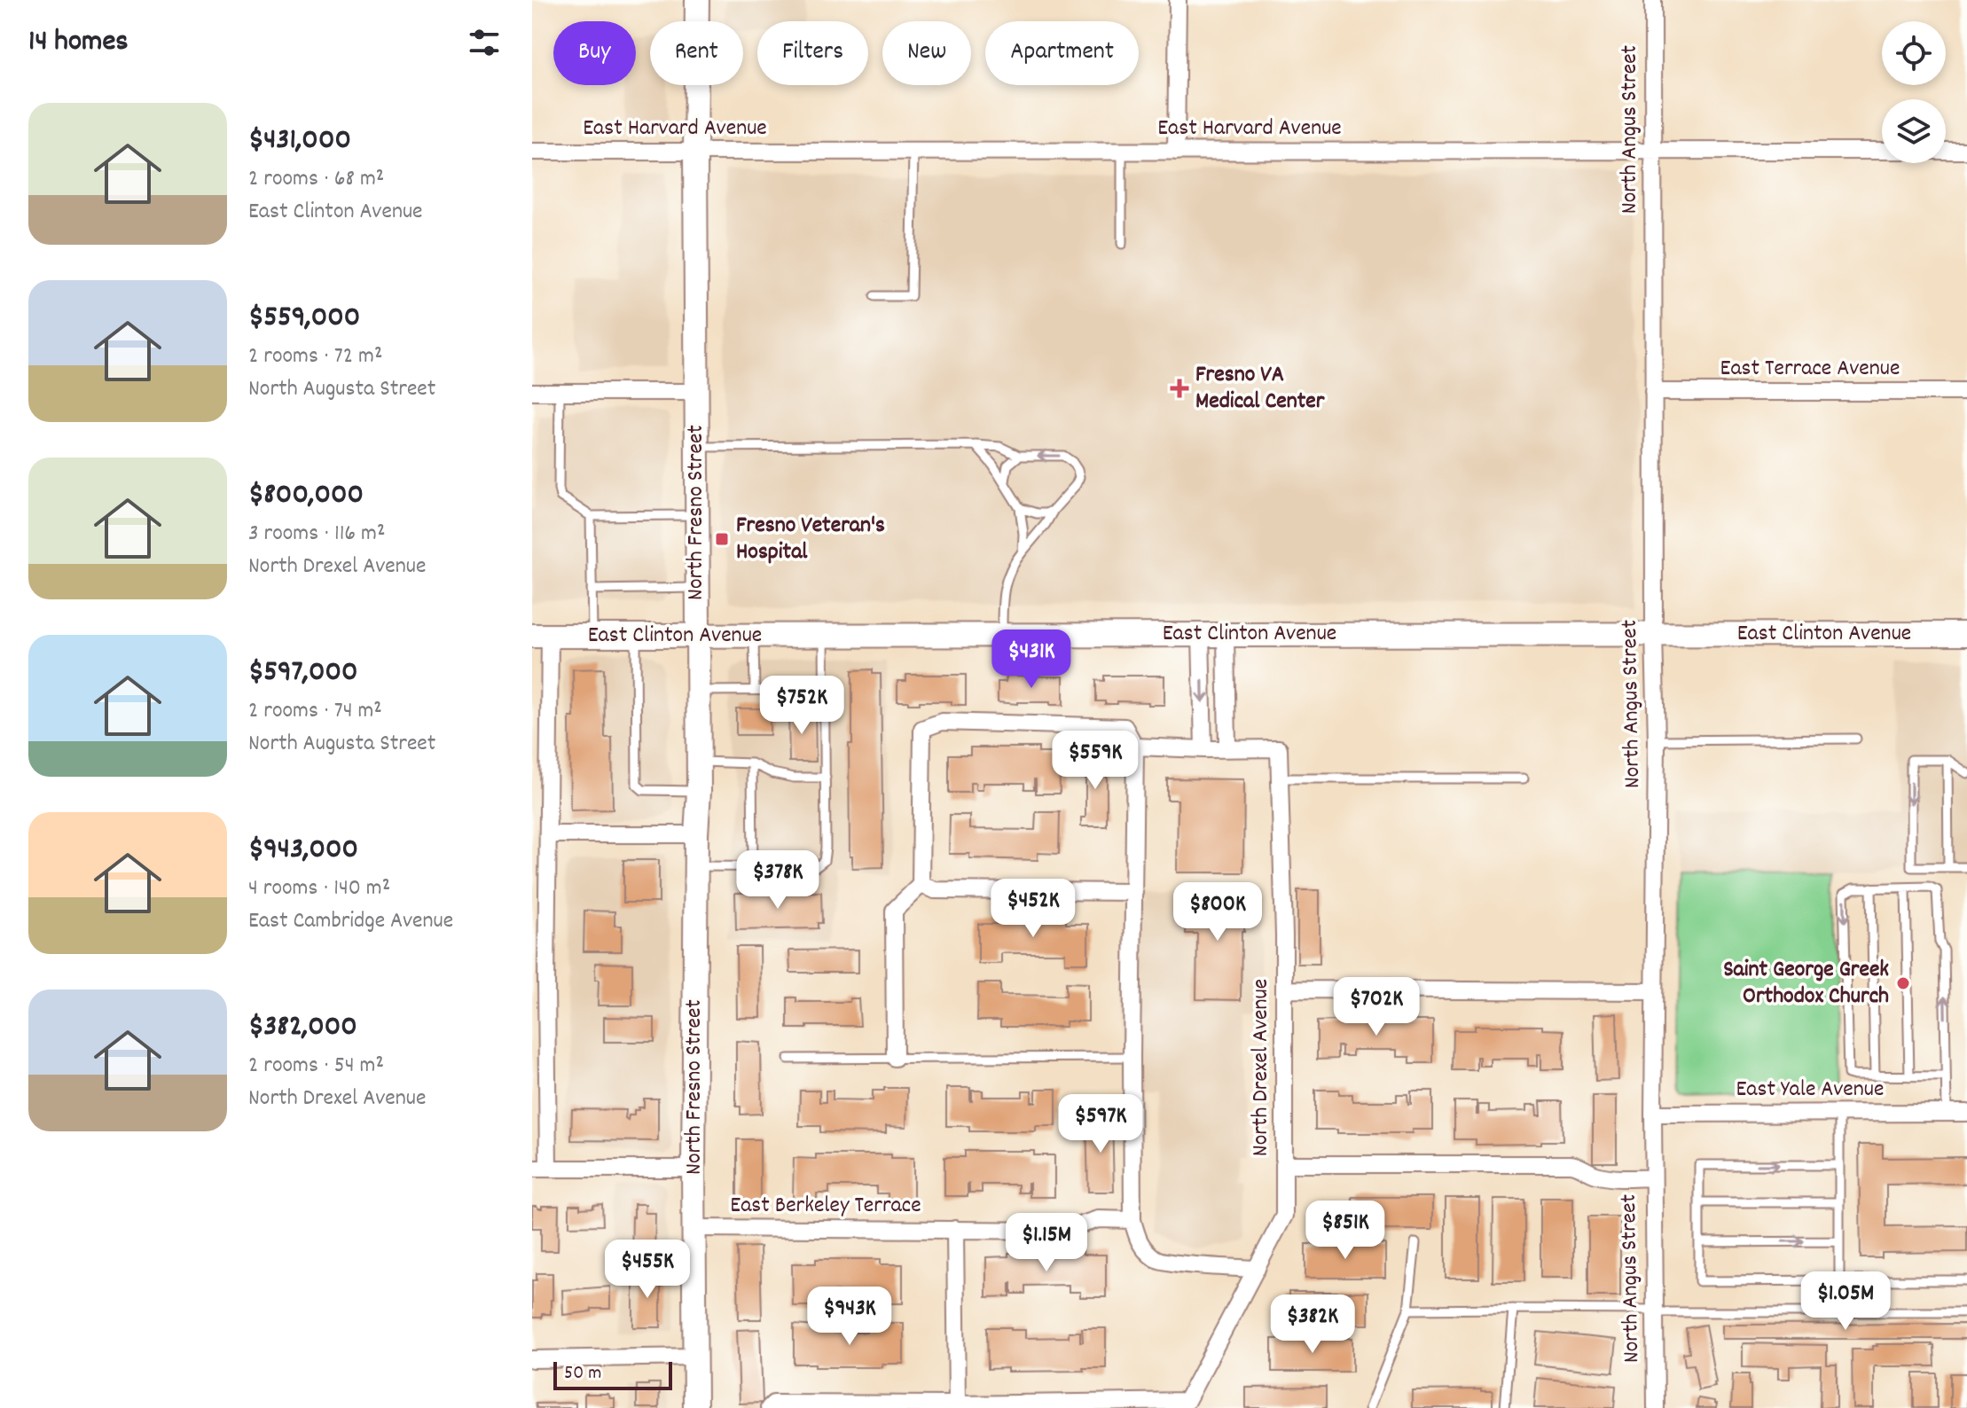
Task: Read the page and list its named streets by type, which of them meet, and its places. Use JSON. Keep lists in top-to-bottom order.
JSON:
{
  "streets": {
    "main road": ["North Fresno Street", "East Clinton Avenue"],
    "street": [
      "East Harvard Avenue",
      "North Angus Street",
      "East Terrace Avenue",
      "North Drexel Avenue",
      "East Yale Avenue",
      "East Berkeley Terrace"
    ]
  },
  "crossings": [
    ["East Harvard Avenue", "North Angus Street"],
    ["East Harvard Avenue", "North Fresno Street"],
    ["North Angus Street", "East Terrace Avenue"],
    ["North Angus Street", "East Clinton Avenue"],
    ["North Angus Street", "East Yale Avenue"],
    ["North Fresno Street", "East Clinton Avenue"],
    ["North Fresno Street", "East Berkeley Terrace"]
  ],
  "places": {
    "health": ["Fresno VA Medical Center"],
    "transit": ["Fresno Veteran's Hospital"],
    "other": ["Saint George Greek Orthodox Church"]
  },
  "scale_bar": "50 m",
  "page": {
    "heading": "14 homes",
    "chip": [
      "Buy",
      "Rent",
      "Filters",
      "New",
      "Apartment"
    ],
    "list": [
      {
        "name": "$431,000",
        "note": "2 rooms · 68 m² · East Clinton Avenue"
      },
      {
        "name": "$559,000",
        "note": "2 rooms · 72 m² · North Augusta Street"
      },
      {
        "name": "$800,000",
        "note": "3 rooms · 116 m² · North Drexel Avenue"
      },
      {
        "name": "$597,000",
        "note": "2 rooms · 74 m² · North Augusta Street"
      },
      {
        "name": "$943,000",
        "note": "4 rooms · 140 m² · East Cambridge Avenue"
      },
      {
        "name": "$382,000",
        "note": "2 rooms · 54 m² · North Drexel Avenue"
      }
    ],
    "price": [
      "$431K",
      "$752K",
      "$559K",
      "$378K",
      "$452K",
      "$800K",
      "$702K",
      "$597K",
      "$851K",
      "$1.15M",
      "$455K",
      "$1.05M",
      "$943K",
      "$382K"
    ],
    "scale": "50 m"
  }
}
